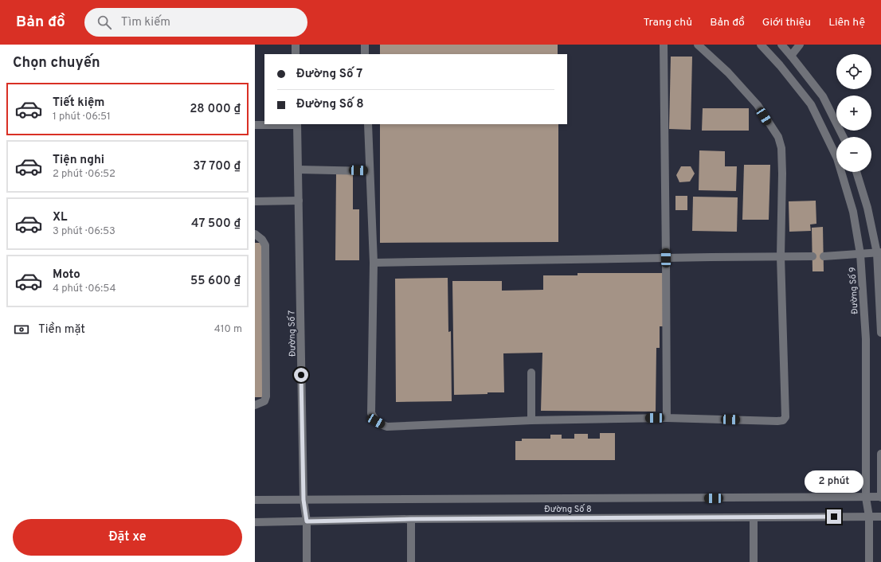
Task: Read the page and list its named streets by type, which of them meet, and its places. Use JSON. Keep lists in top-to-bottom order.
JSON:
{
  "streets": {
    "street": ["Đường Số 9", "Đường Số 7", "Đường Số 8"]
  },
  "crossings": [
    ["Đường Số 9", "Đường Số 8"],
    ["Đường Số 7", "Đường Số 8"]
  ],
  "page": {
    "header": "Bản đồ",
    "search": "Tìm kiếm",
    "nav": [
      "Trang chủ",
      "Bản đồ",
      "Giới thiệu",
      "Liên hệ"
    ],
    "heading": "Chọn chuyến",
    "map_buttons": ["+", "−"],
    "banner": ["Đường Số 7", "Đường Số 8"],
    "list": [
      {
        "name": "Tiết kiệm",
        "note": "1 phút · 06:51",
        "value": "28 000 ₫"
      },
      {
        "name": "Tiện nghi",
        "note": "2 phút · 06:52",
        "value": "37 700 ₫"
      },
      {
        "name": "XL",
        "note": "3 phút · 06:53",
        "value": "47 500 ₫"
      },
      {
        "name": "Moto",
        "note": "4 phút · 06:54",
        "value": "55 600 ₫"
      }
    ],
    "pay": ["Tiền mặt", "410 m"],
    "bubble": "2 phút",
    "buttons": "Đặt xe"
  }
}
